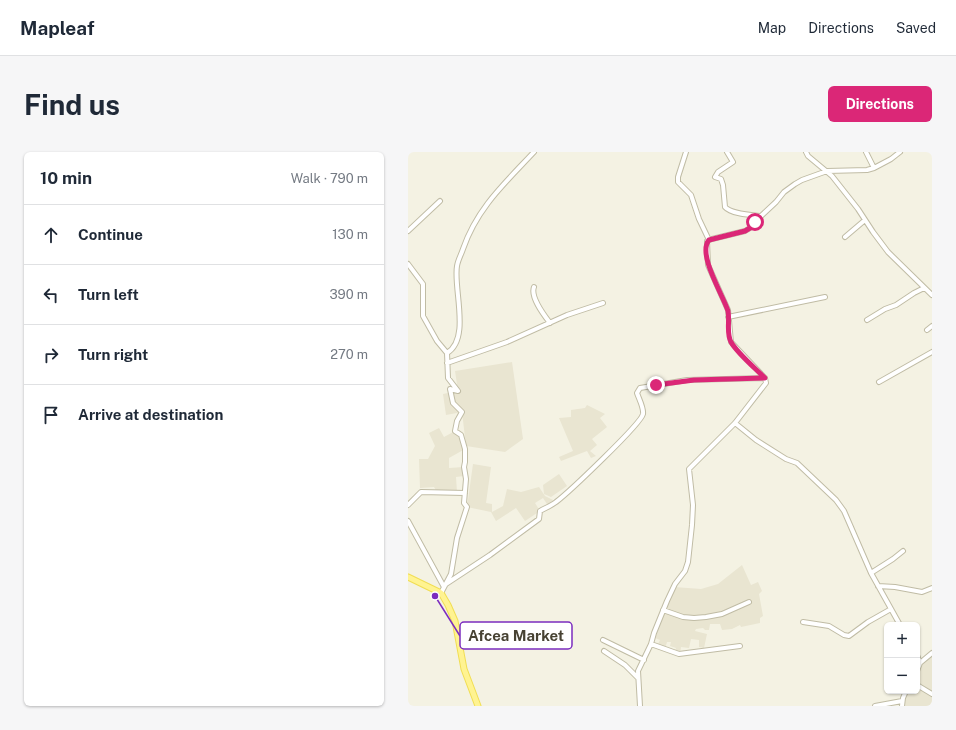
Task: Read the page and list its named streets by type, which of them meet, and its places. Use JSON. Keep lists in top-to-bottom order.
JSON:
{
  "places": ["Afcea Market"],
  "page": {
    "header": "Mapleaf",
    "nav": ["Map", "Directions", "Saved"],
    "buttons": "Directions",
    "title": "Find us",
    "heading": ["10 min", "Walk · 790 m"],
    "list": [
      ["Continue", "130 m"],
      ["Turn left", "390 m"],
      ["Turn right", "270 m"],
      "Arrive at destination"
    ],
    "map_buttons": ["+", "−"]
  }
}
